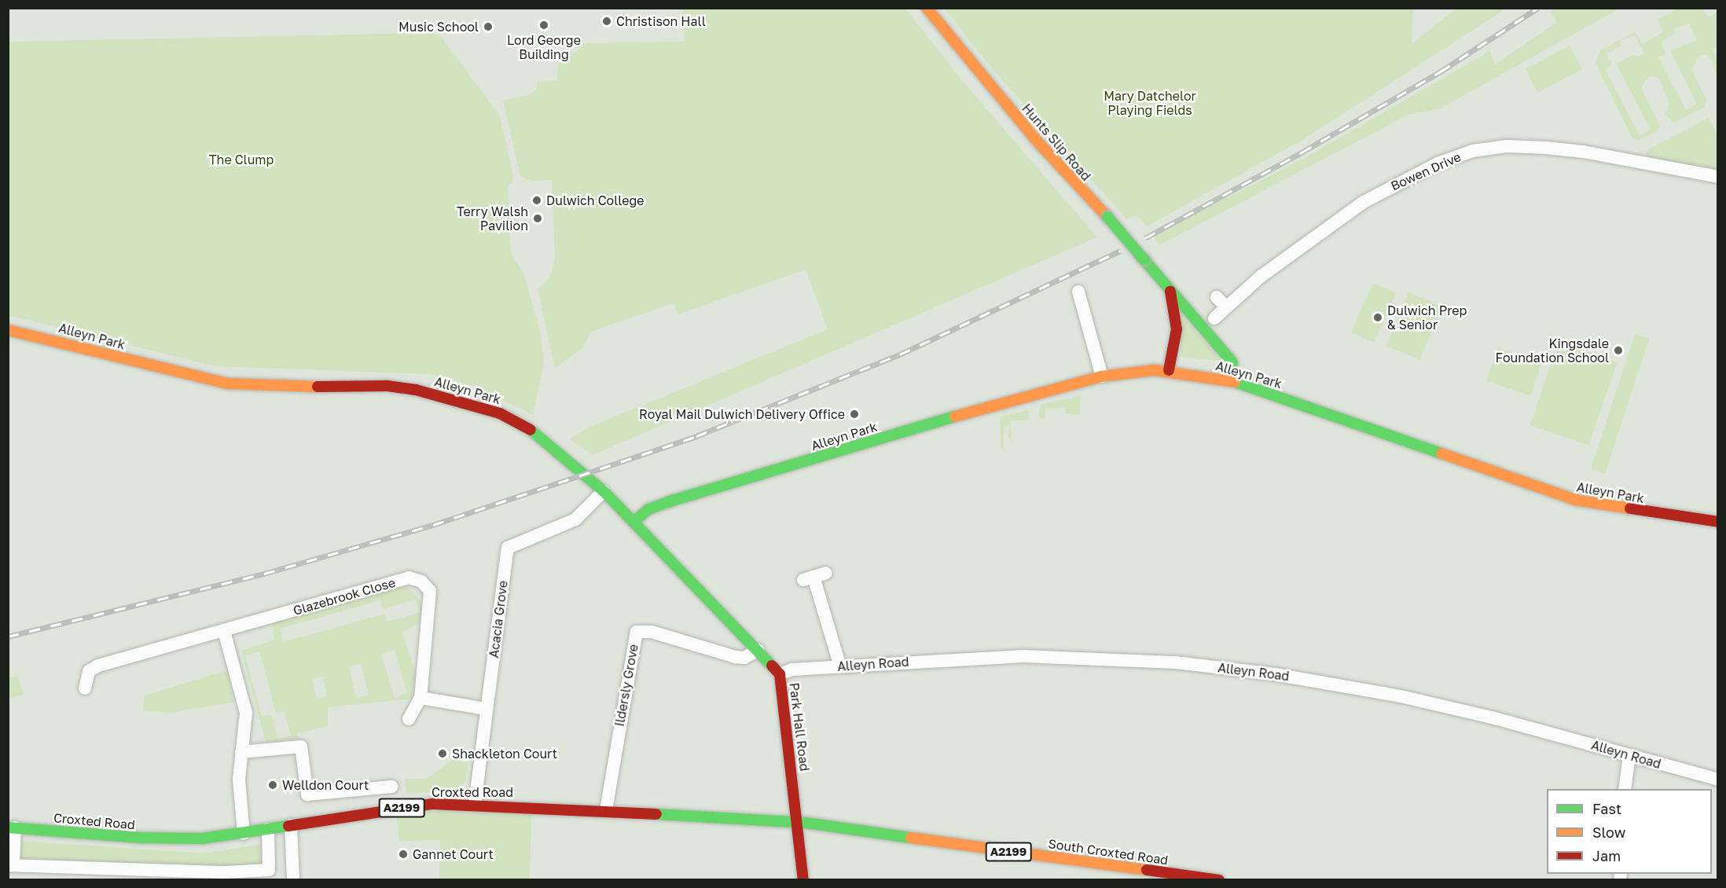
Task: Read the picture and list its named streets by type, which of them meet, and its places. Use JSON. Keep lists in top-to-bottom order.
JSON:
{
  "streets": {
    "street": [
      "Hunts Slip Road",
      "Bowen Drive",
      "Alleyn Park",
      "Glazebrook Close",
      "Acacia Grove",
      "Alleyn Road",
      "Ildersly Grove",
      "Park Hall Road",
      "Croxted Road",
      "A2199",
      "South Croxted Road"
    ]
  },
  "crossings": [
    ["Hunts Slip Road", "Alleyn Park"],
    ["Alleyn Park", "Acacia Grove"],
    ["Alleyn Park", "Park Hall Road"],
    ["Acacia Grove", "Croxted Road"],
    ["Alleyn Road", "Park Hall Road"],
    ["Ildersly Grove", "Park Hall Road"],
    ["Ildersly Grove", "Croxted Road"],
    ["Park Hall Road", "Croxted Road"],
    ["Park Hall Road", "South Croxted Road"],
    ["Croxted Road", "South Croxted Road"]
  ],
  "parks": ["Mary Datchelor Playing Fields", "The Clump"],
  "places": [
    "Christison Hall",
    "Lord George Building",
    "Music School",
    "Dulwich College",
    "Terry Walsh Pavilion",
    "Dulwich Prep & Senior",
    "Kingsdale Foundation School",
    "Royal Mail Dulwich Delivery Office",
    "Shackleton Court",
    "Welldon Court",
    "Gannet Court"
  ],
  "legend": ["Fast", "Slow", "Jam"]
}
